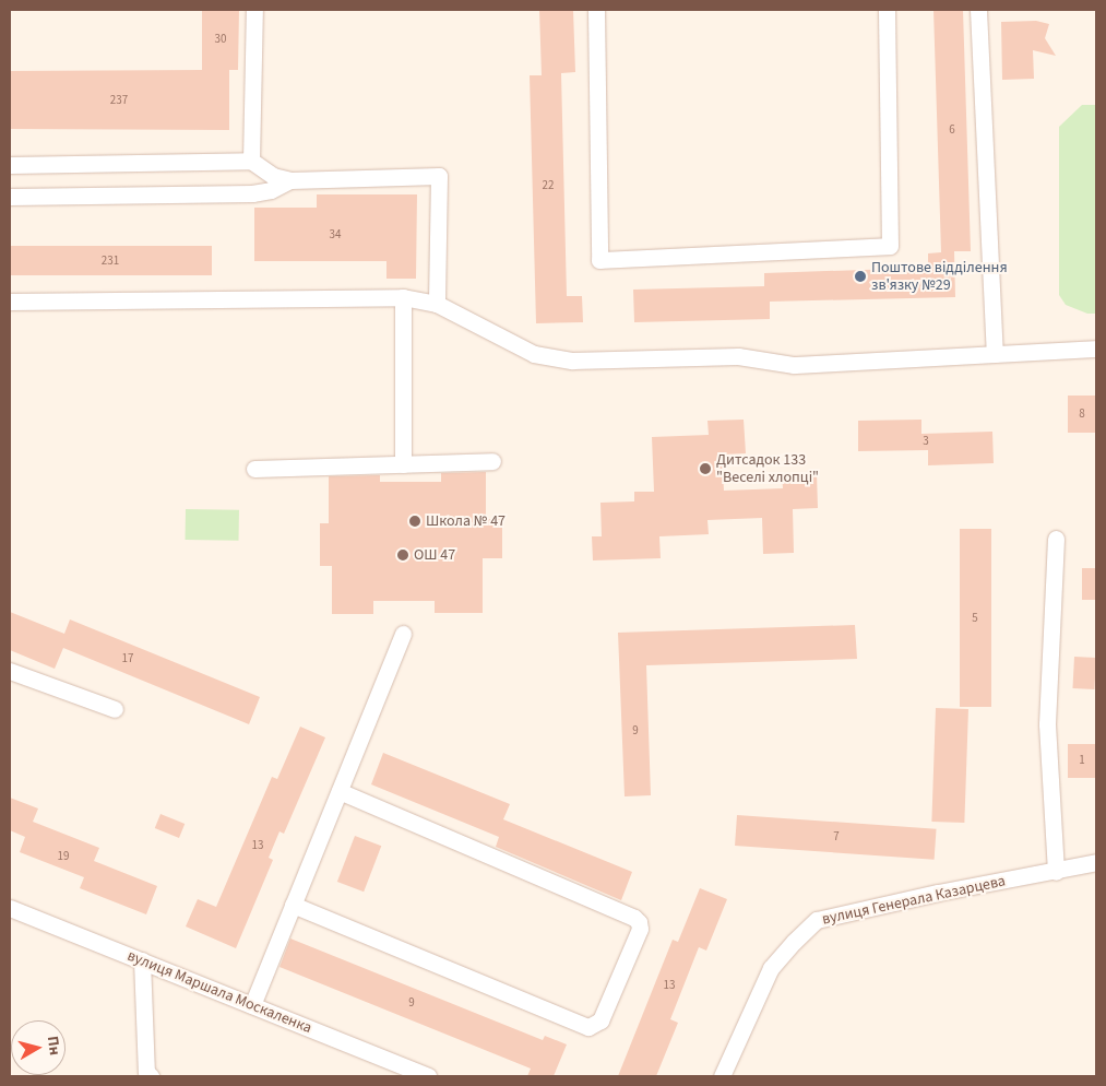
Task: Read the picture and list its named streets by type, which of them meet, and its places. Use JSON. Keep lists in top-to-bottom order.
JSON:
{
  "streets": {
    "street": ["вулиця Генерала Казарцева", "вулиця Маршала Москаленка"]
  },
  "places": [
    "Поштове відділення зв'язку №29",
    "Дитсадок 133 \"Веселі хлопці\"",
    "Школа № 47",
    "ОШ 47"
  ],
  "house_numbers": [
    "30",
    "237",
    "6",
    "22",
    "34",
    "231",
    "8",
    "3",
    "5",
    "17",
    "9",
    "1",
    "7",
    "13",
    "19",
    "13",
    "9"
  ],
  "north": "right"
}
